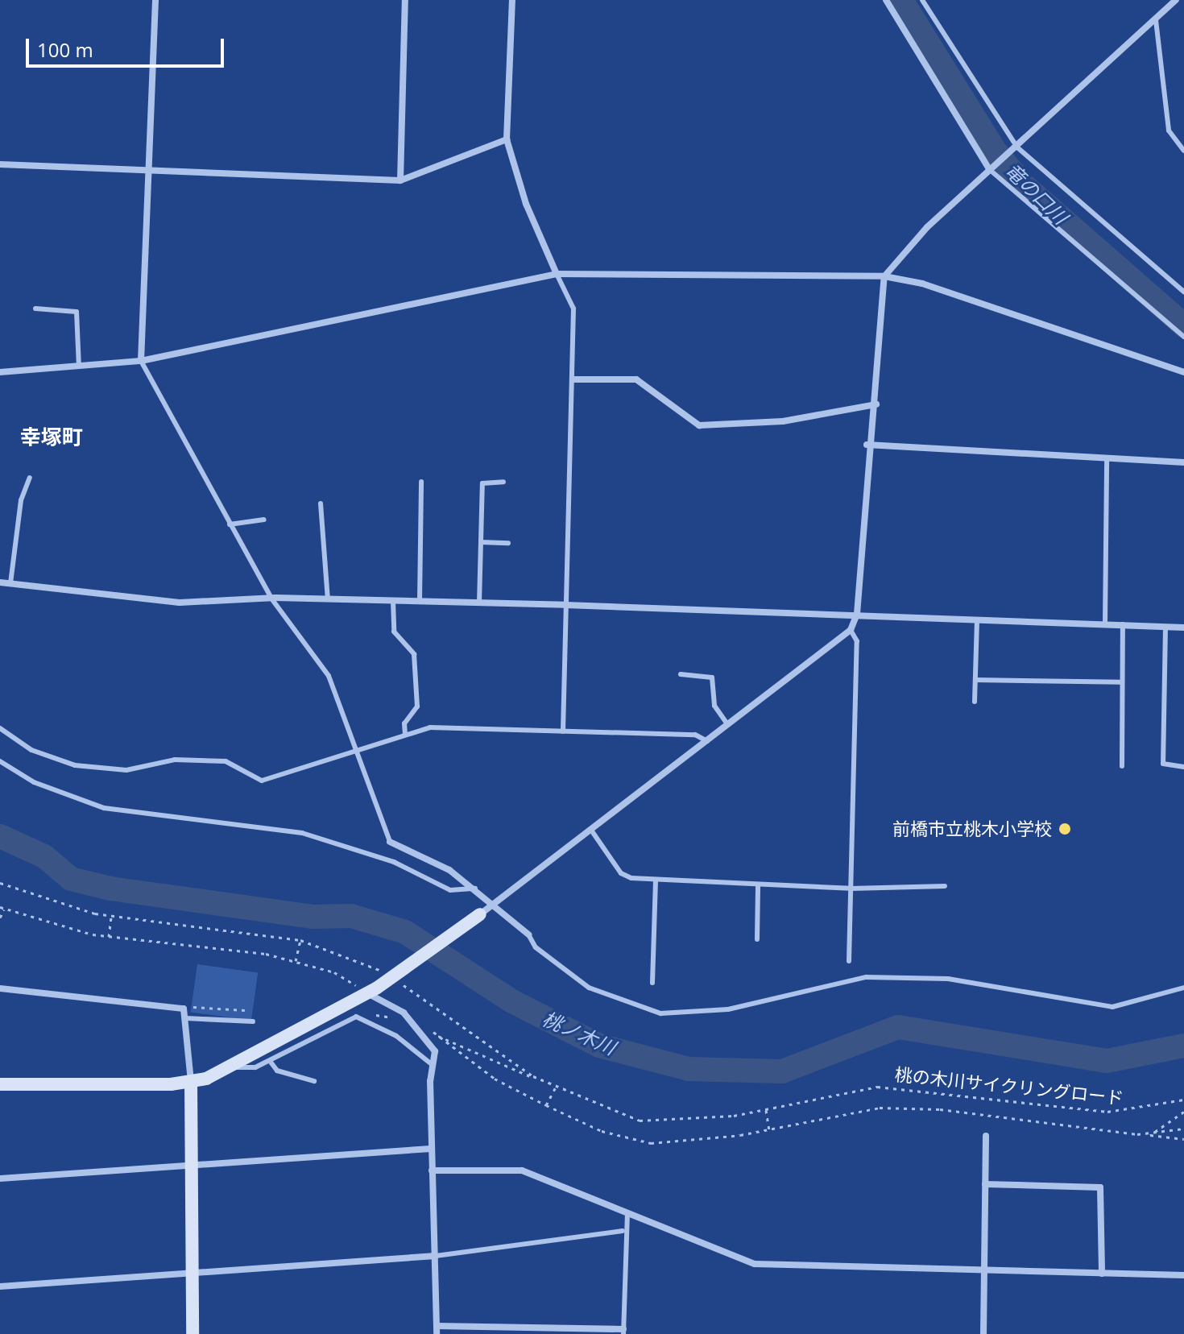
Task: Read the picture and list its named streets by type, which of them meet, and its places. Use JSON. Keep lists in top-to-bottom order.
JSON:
{
  "streets": {
    "path": ["桃の木川サイクリングロード"]
  },
  "districts": ["幸塚町"],
  "water": ["竜の口川", "桃ノ木川"],
  "places": ["前橋市立桃木小学校"],
  "scale_bar": "100 m"
}
